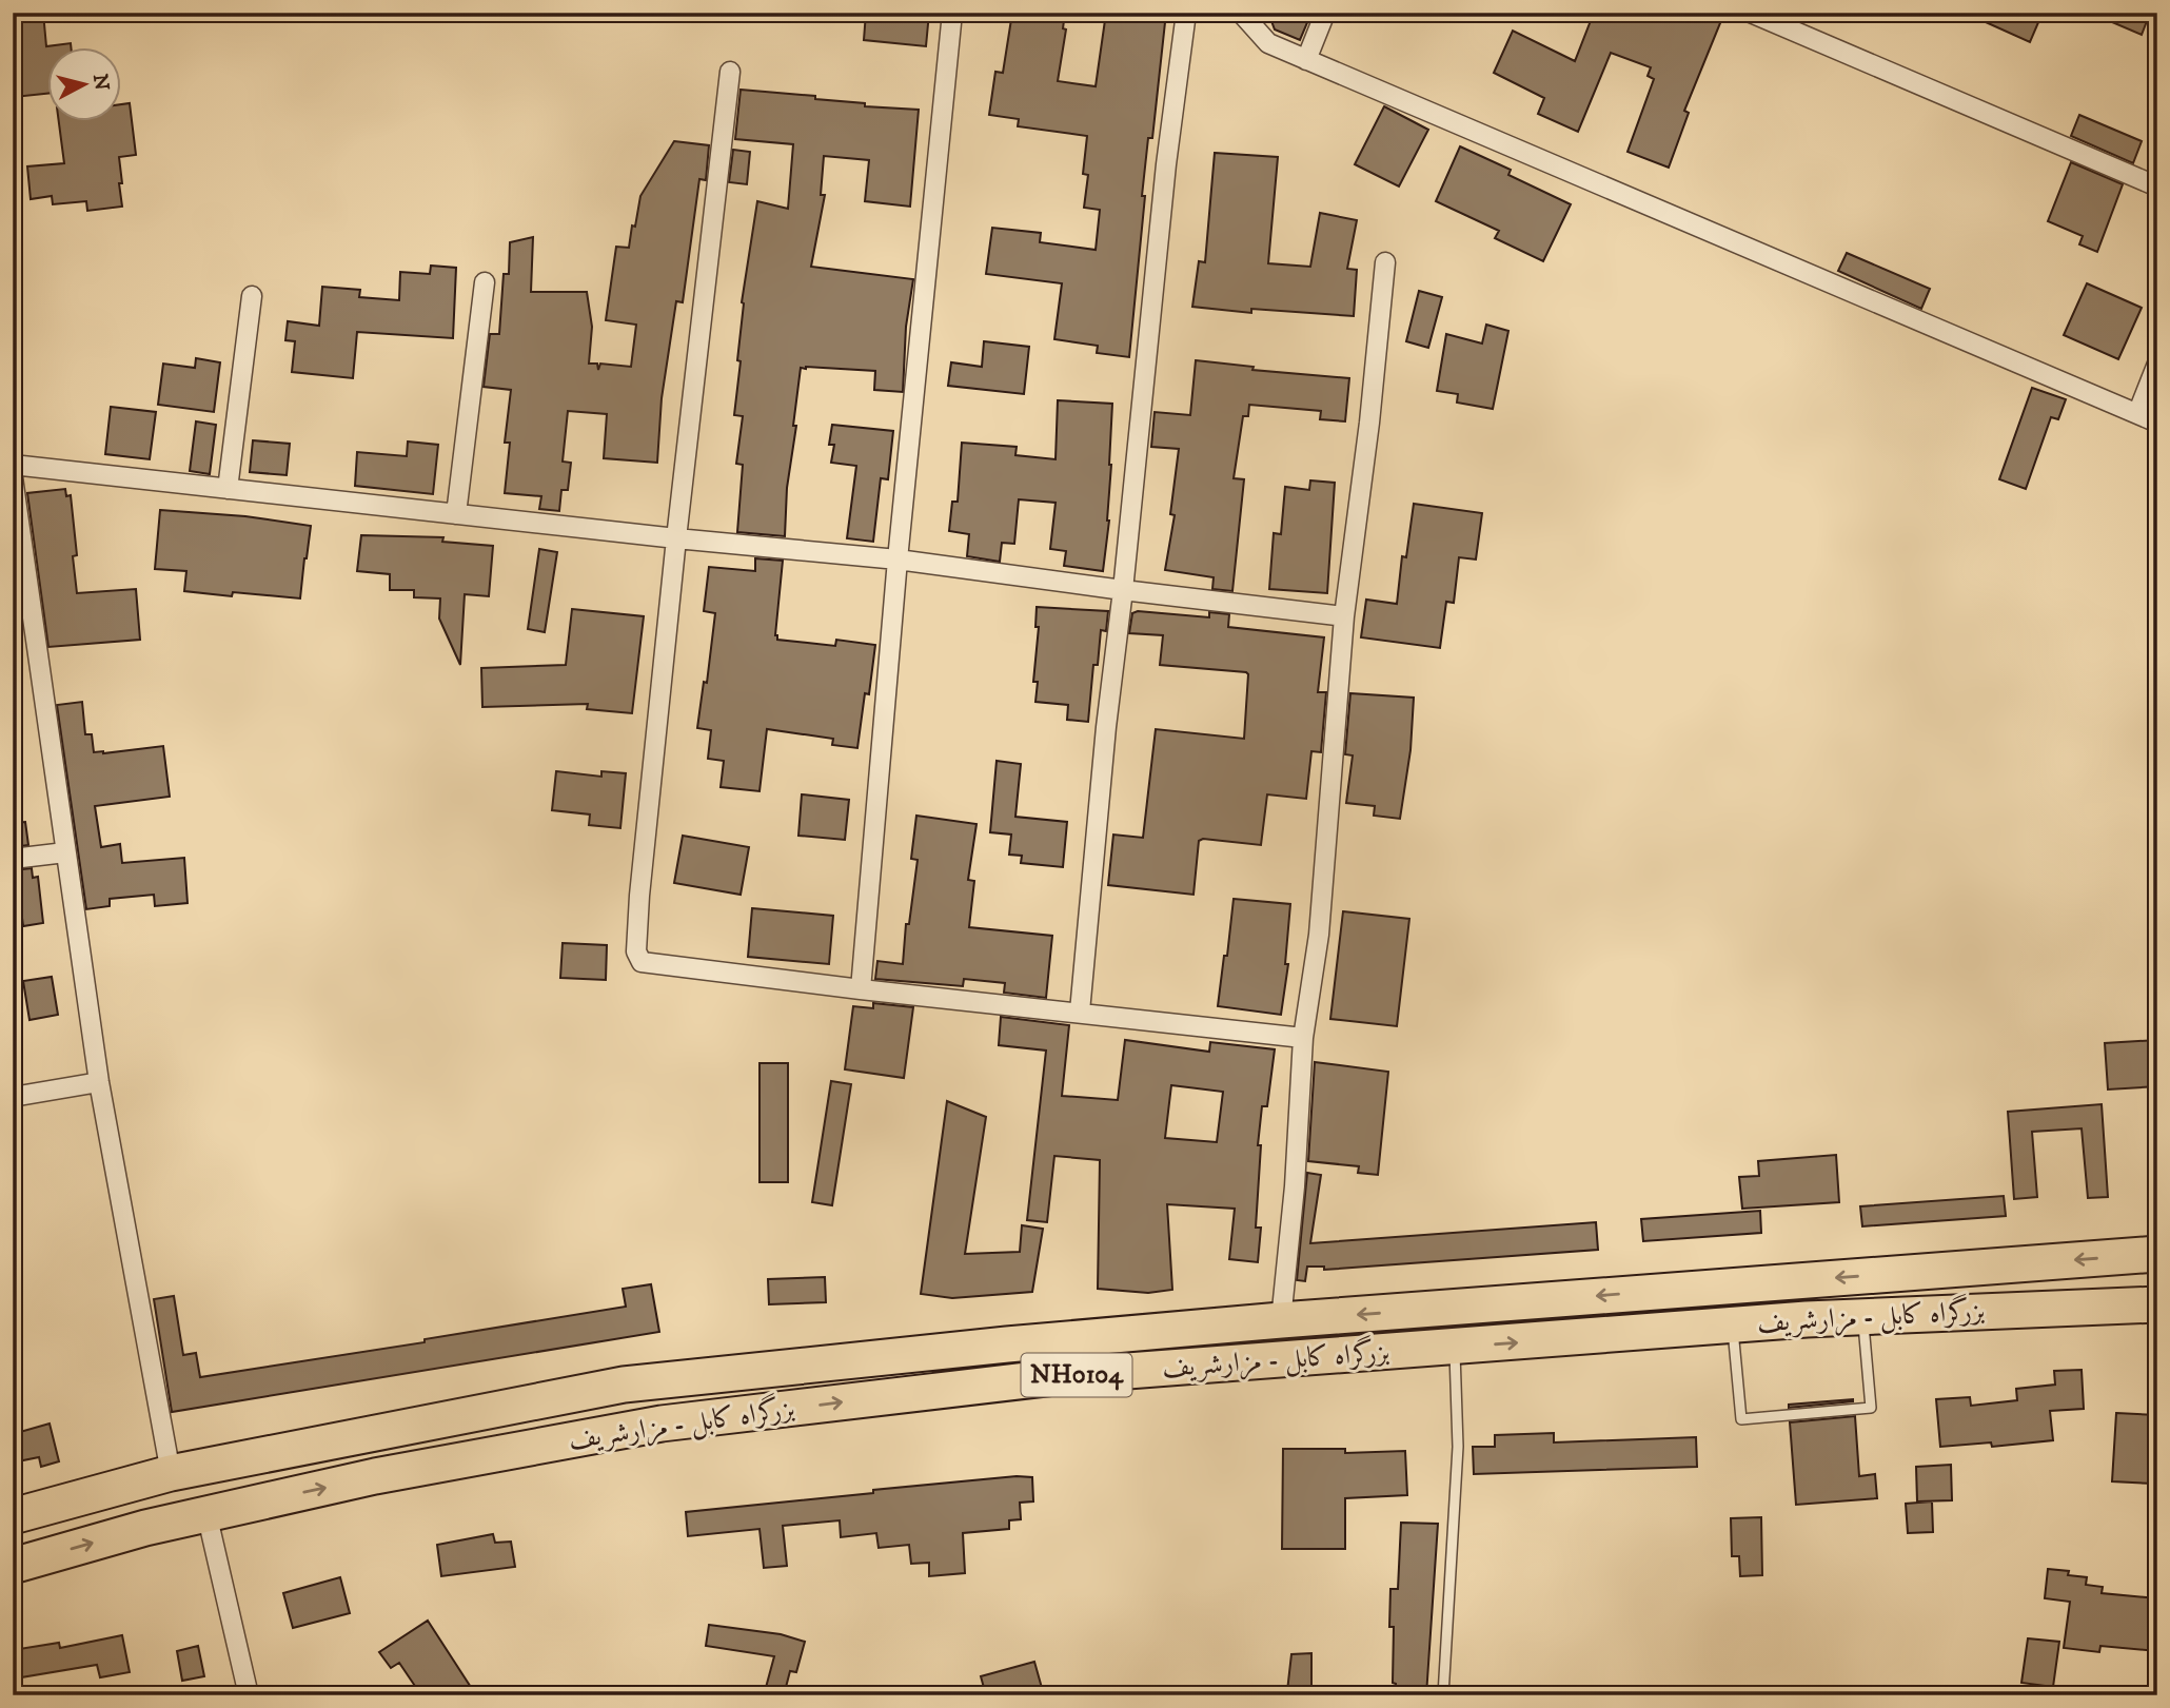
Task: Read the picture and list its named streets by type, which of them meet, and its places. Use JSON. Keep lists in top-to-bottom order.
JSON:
{
  "streets": {
    "highway": ["بزرگراه کابل - مزارشریف", "NH0104"]
  },
  "north": "right"
}
